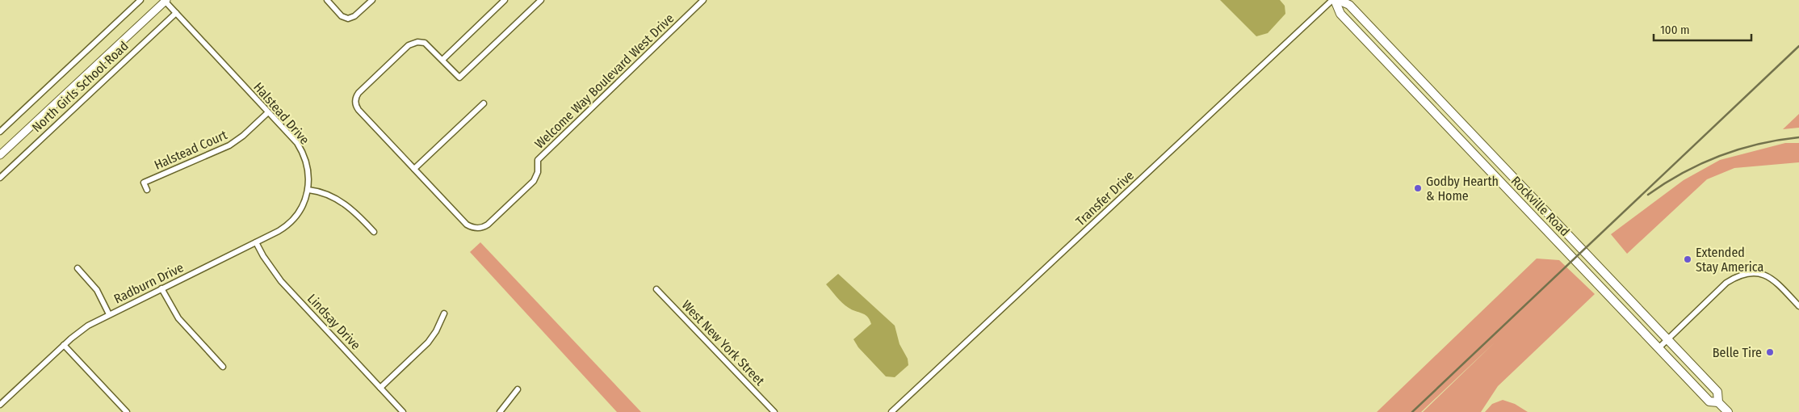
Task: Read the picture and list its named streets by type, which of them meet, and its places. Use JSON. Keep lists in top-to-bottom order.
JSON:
{
  "streets": {
    "main road": ["North Girls School Road", "Rockville Road"],
    "street": [
      "Welcome Way Boulevard West Drive",
      "Halstead Drive",
      "Halstead Court",
      "Transfer Drive",
      "Radburn Drive",
      "Lindsay Drive",
      "West New York Street"
    ]
  },
  "crossings": [
    ["North Girls School Road", "Halstead Drive"],
    ["Halstead Drive", "Halstead Court"],
    ["Halstead Drive", "Radburn Drive"],
    ["Transfer Drive", "Rockville Road"],
    ["Radburn Drive", "Lindsay Drive"]
  ],
  "places": ["Godby Hearth & Home", "Extended Stay America", "Belle Tire"],
  "scale_bar": "100 m"
}
